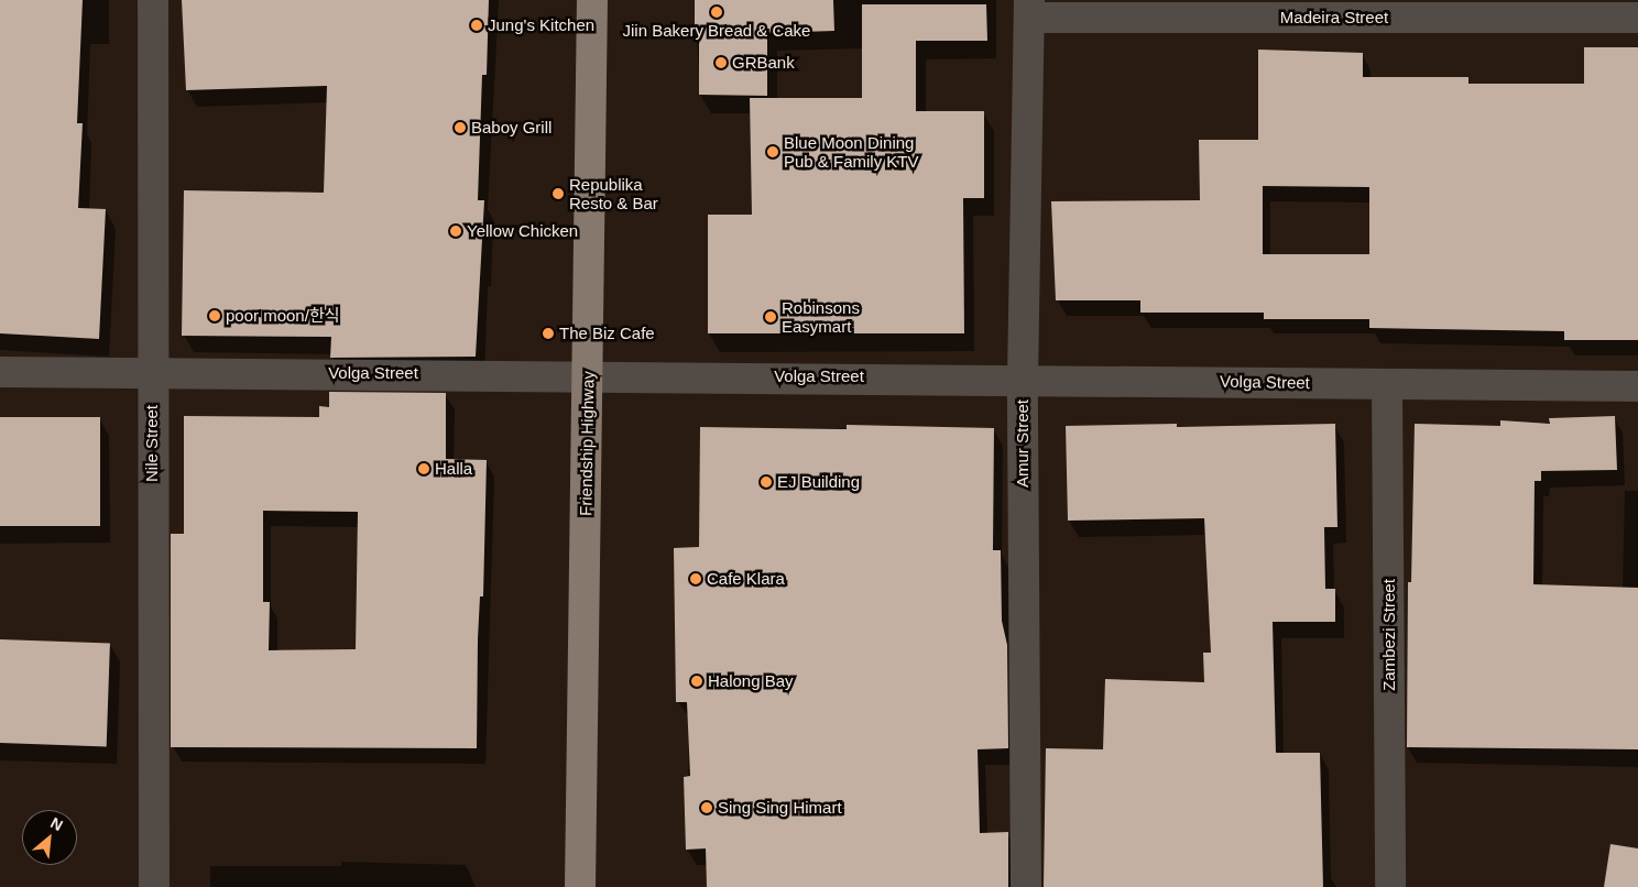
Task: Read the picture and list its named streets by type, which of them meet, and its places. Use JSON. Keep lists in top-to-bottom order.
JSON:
{
  "streets": {
    "main road": ["Friendship Highway"],
    "street": [
      "Madeira Street",
      "Volga Street",
      "Nile Street",
      "Amur Street",
      "Zambezi Street"
    ]
  },
  "crossings": [
    ["Madeira Street", "Amur Street"],
    ["Volga Street", "Nile Street"],
    ["Volga Street", "Friendship Highway"],
    ["Volga Street", "Amur Street"],
    ["Volga Street", "Zambezi Street"]
  ],
  "places": [
    "Jiin Bakery Bread & Cake",
    "Jung's Kitchen",
    "GRBank",
    "Baboy Grill",
    "Blue Moon Dining Pub & Family KTV",
    "Republika Resto & Bar",
    "Yellow Chicken",
    "poor moon/한식",
    "Robinsons Easymart",
    "The Biz Cafe",
    "Halla",
    "EJ Building",
    "Cafe Klara",
    "Halong Bay",
    "Sing Sing Himart"
  ],
  "north": "top right"
}
